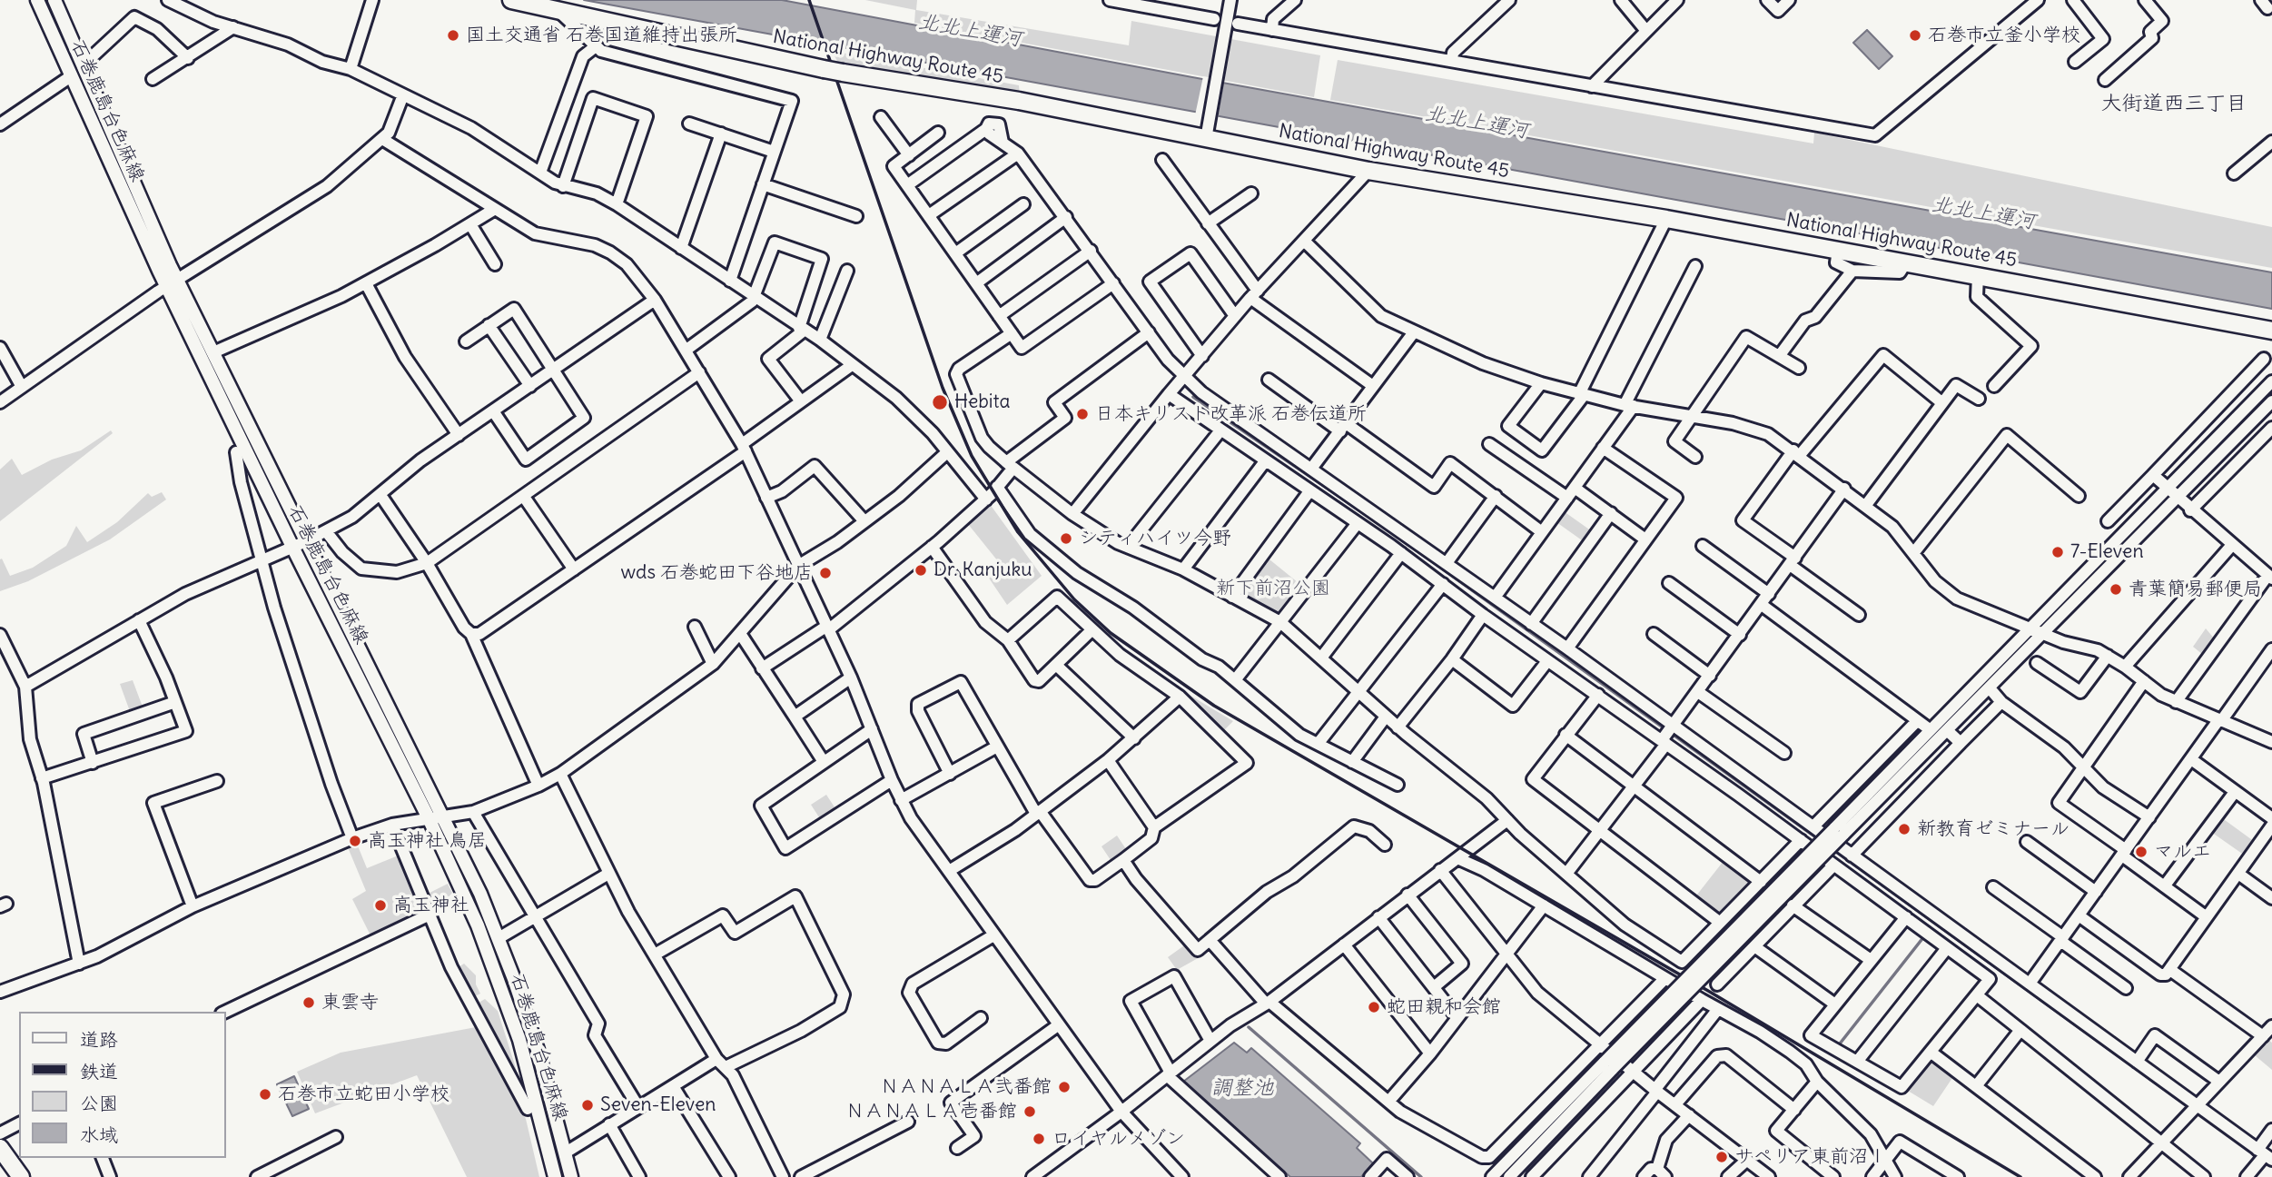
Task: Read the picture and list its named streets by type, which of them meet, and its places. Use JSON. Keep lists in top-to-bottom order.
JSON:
{
  "streets": {
    "highway": ["National Highway Route 45"],
    "main road": ["石巻鹿島台色麻線"]
  },
  "districts": ["大街道西三丁目"],
  "water": ["北北上運河", "調整池"],
  "parks": ["新下前沼公園"],
  "places": [
    "国土交通省 石巻国道維持出張所",
    "石巻市立釜小学校",
    "Hebita",
    "日本キリスト改革派 石巻伝道所",
    "シティハイツ今野",
    "7-Eleven",
    "Dr. Kanjuku",
    "wds 石巻蛇田下谷地店",
    "青葉簡易郵便局",
    "新教育ゼミナール",
    "高玉神社 鳥居",
    "マルエ",
    "高玉神社",
    "東雲寺",
    "蛇田親和会館",
    "ＮＡＮＡＬＡ弐番館",
    "石巻市立蛇田小学校",
    "Seven-Eleven",
    "ＮＡＮＡＬＡ壱番館",
    "ロイヤルメゾン",
    "サペリア東前沼Ⅰ"
  ],
  "legend": [
    "道路",
    "鉄道",
    "公園",
    "水域"
  ]
}
